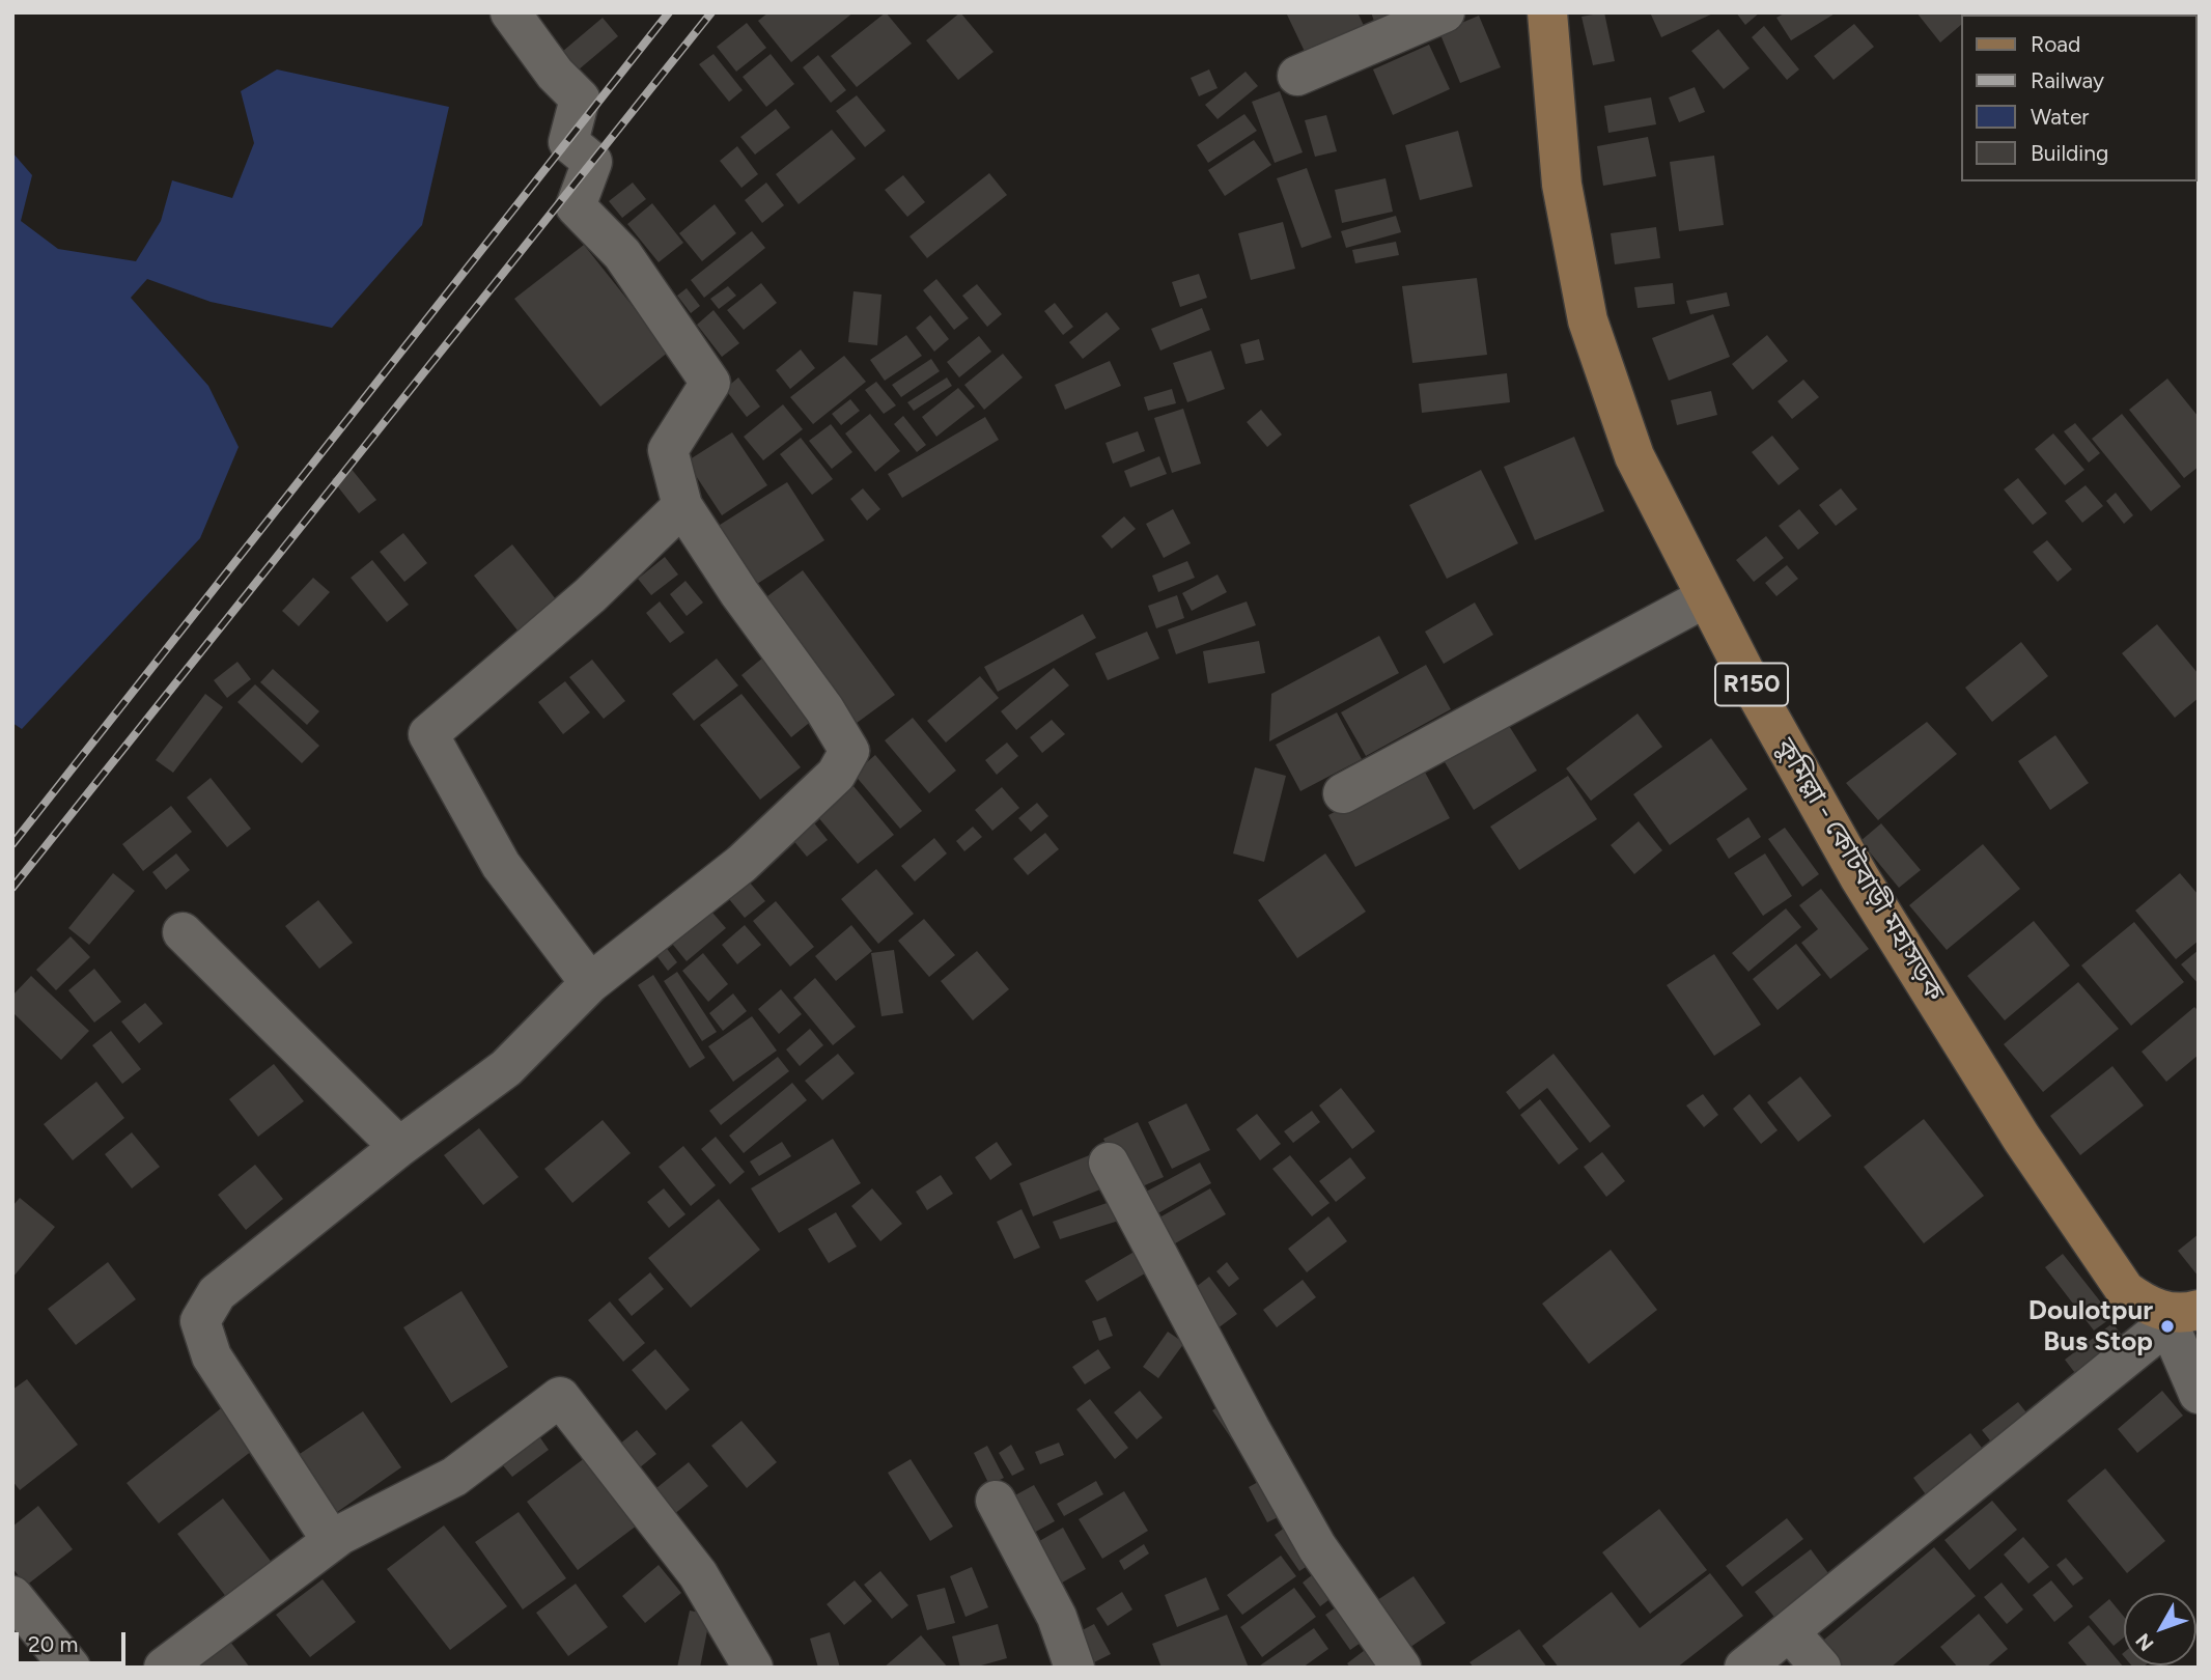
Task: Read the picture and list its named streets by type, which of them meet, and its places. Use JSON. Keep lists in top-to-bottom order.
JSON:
{
  "streets": {
    "main road": ["R150", "কুমিল্লা - কোটবাড়ী মহাসড়ক"]
  },
  "places": ["Doulotpur Bus Stop"],
  "legend": [
    "Road",
    "Railway",
    "Water",
    "Building"
  ],
  "scale_bar": "20 m",
  "north": "bottom left"
}
